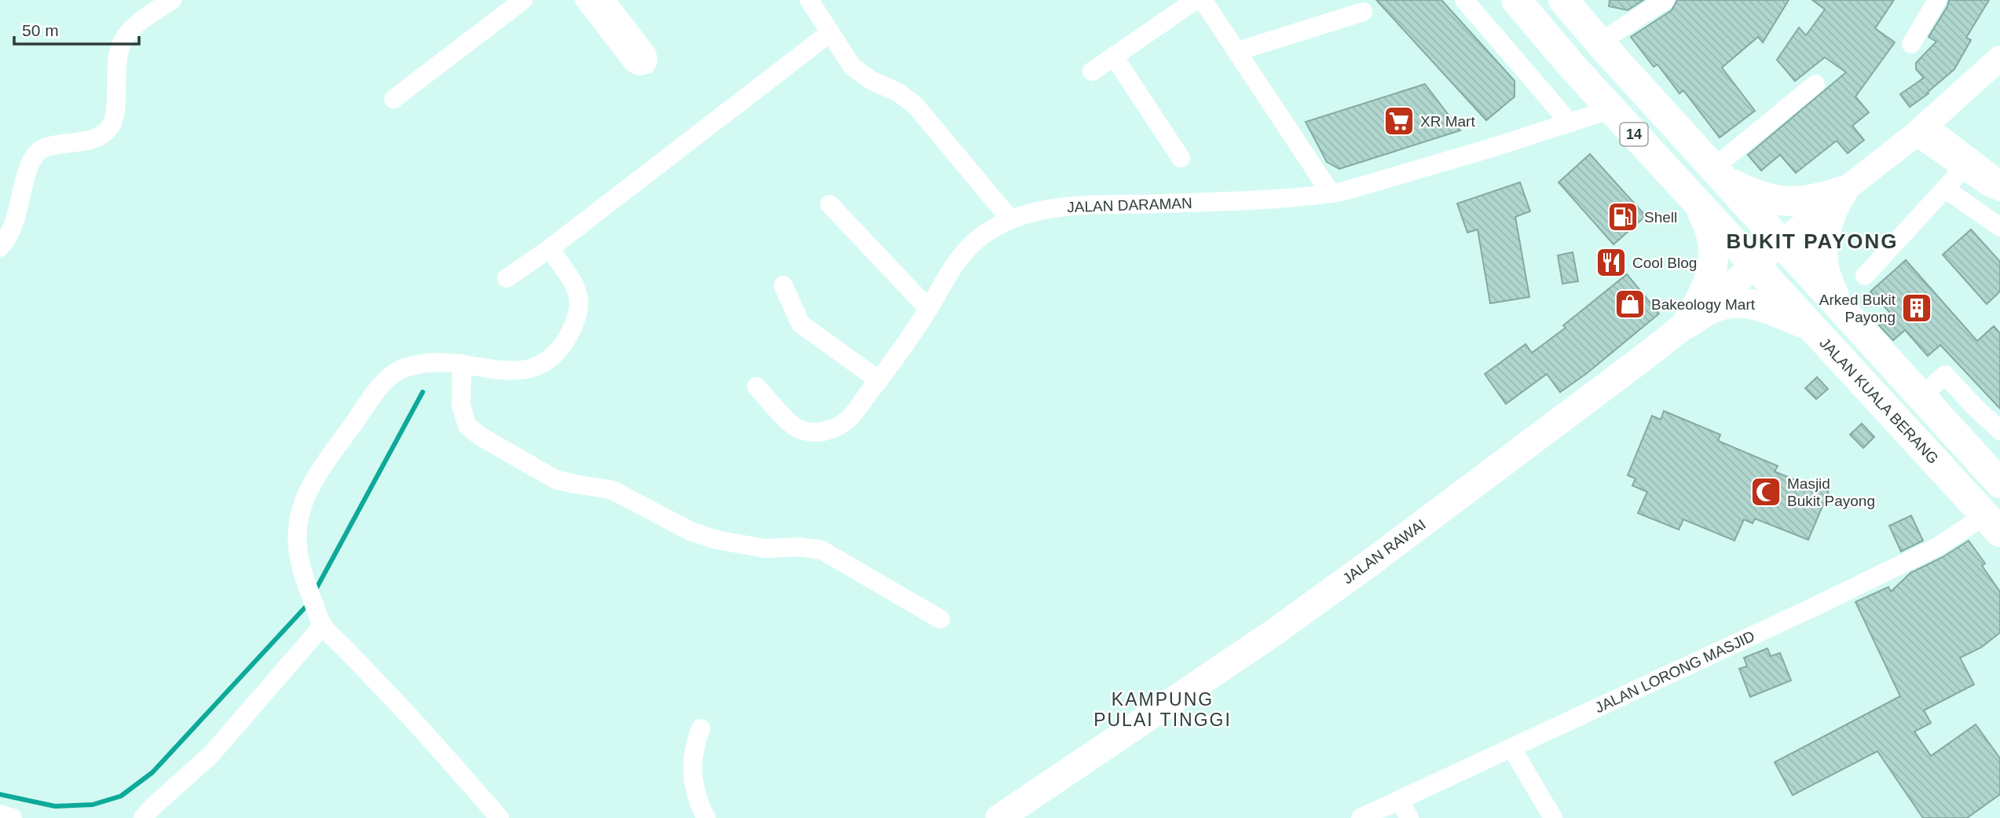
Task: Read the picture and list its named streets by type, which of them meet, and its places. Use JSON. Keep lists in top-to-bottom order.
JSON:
{
  "streets": {
    "highway": ["14", "JALAN KUALA BERANG"],
    "main road": ["JALAN RAWAI"],
    "street": ["JALAN DARAMAN", "JALAN LORONG MASJID"]
  },
  "crossings": [
    ["JALAN DARAMAN", "JALAN KUALA BERANG"],
    ["JALAN KUALA BERANG", "JALAN RAWAI"],
    ["JALAN KUALA BERANG", "JALAN LORONG MASJID"]
  ],
  "districts": ["BUKIT PAYONG", "KAMPUNG PULAI TINGGI"],
  "places": {
    "supermarket": ["XR Mart"],
    "fuel station": ["Shell"],
    "restaurant": ["Cool Blog"],
    "shop": ["Bakeology Mart"],
    "building": ["Arked Bukit Payong"],
    "mosque": ["Masjid Bukit Payong"]
  },
  "scale_bar": "50 m"
}
